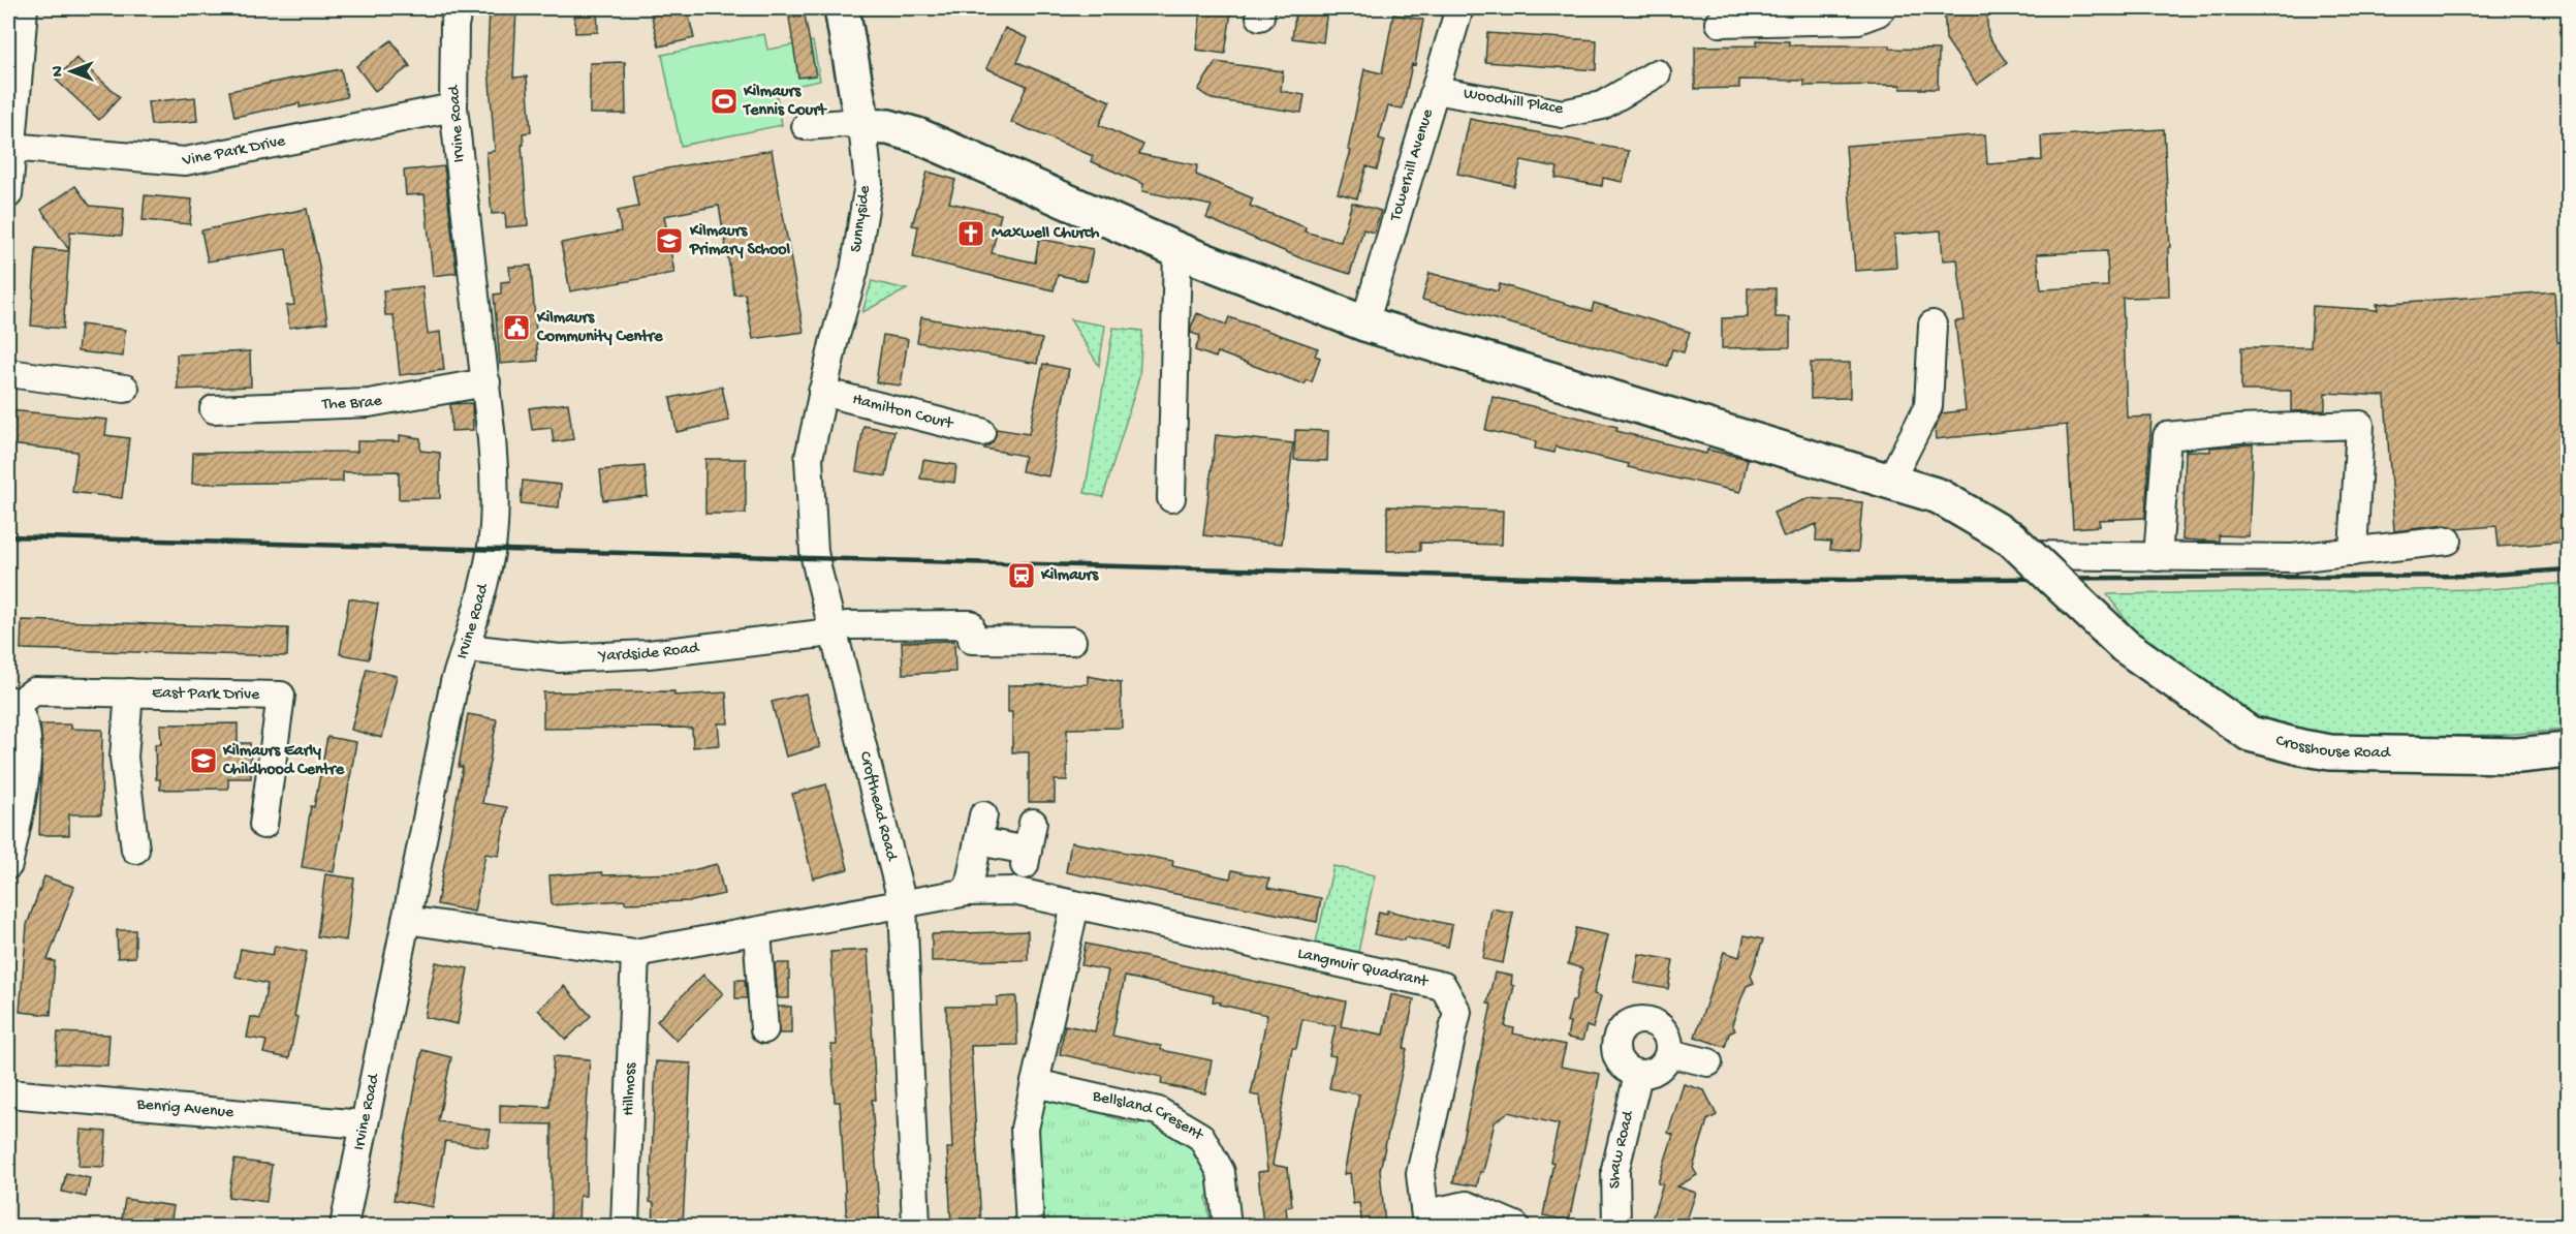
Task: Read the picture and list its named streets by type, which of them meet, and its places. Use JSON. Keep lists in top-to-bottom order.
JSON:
{
  "streets": {
    "main road": ["Sunnyside", "Crosshouse Road"],
    "street": [
      "Woodhill Place",
      "Irvine Road",
      "Vine Park Drive",
      "Towerhill Avenue",
      "The Brae",
      "Hamilton Court",
      "Yardside Road",
      "East Park Drive",
      "Crofthead Road",
      "Langmuir Quadrant",
      "Hillmoss",
      "Benrig Avenue",
      "Bellsland Cresent",
      "Shaw Road"
    ]
  },
  "crossings": [
    ["Woodhill Place", "Towerhill Avenue"],
    ["Irvine Road", "Vine Park Drive"],
    ["Irvine Road", "The Brae"],
    ["Irvine Road", "Yardside Road"],
    ["Irvine Road", "Benrig Avenue"],
    ["Towerhill Avenue", "Crosshouse Road"],
    ["Sunnyside", "Hamilton Court"],
    ["Sunnyside", "Crosshouse Road"],
    ["Sunnyside", "Crofthead Road"],
    ["Hamilton Court", "Crofthead Road"],
    ["Yardside Road", "Crofthead Road"],
    ["Crofthead Road", "Langmuir Quadrant"]
  ],
  "places": {
    "sports": ["Kilmaurs Tennis Court"],
    "church": ["Maxwell Church"],
    "school or university": ["Kilmaurs Primary School", "Kilmaurs Early Childhood Centre"],
    "public building": ["Kilmaurs Community Centre"],
    "station": ["Kilmaurs"]
  },
  "north": "left"
}
